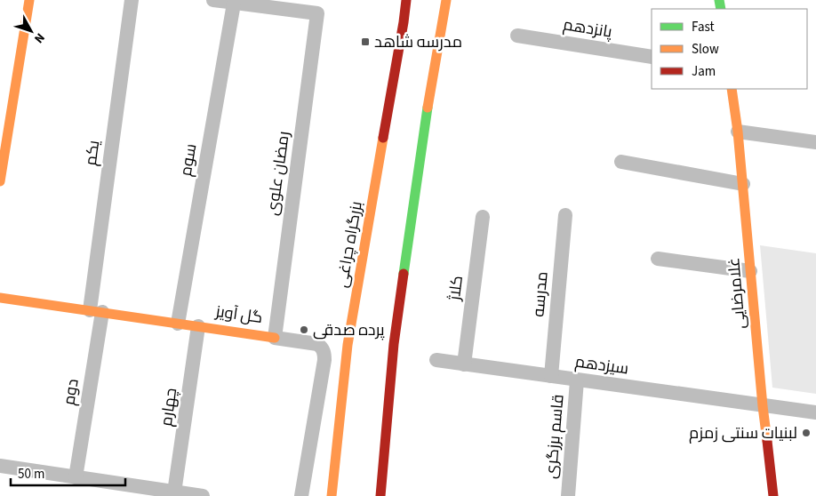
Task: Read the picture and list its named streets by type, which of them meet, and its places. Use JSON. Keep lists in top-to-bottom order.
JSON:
{
  "streets": {
    "main road": ["بزرگراه چراغی", "غلامرضایی", "گل آویز"],
    "street": [
      "پانزدهم",
      "یکم",
      "سوم",
      "رمضان علوی",
      "کلاژ",
      "مدرسه",
      "سیزدهم",
      "دوم",
      "چهارم",
      "قاسم برزگری"
    ]
  },
  "crossings": [
    ["یکم", "گل آویز"],
    ["یکم", "دوم"],
    ["سوم", "رمضان علوی"],
    ["سوم", "گل آویز"],
    ["رمضان علوی", "گل آویز"],
    ["کلاژ", "سیزدهم"],
    ["غلامرضایی", "سیزدهم"],
    ["مدرسه", "سیزدهم"],
    ["گل آویز", "دوم"],
    ["گل آویز", "چهارم"],
    ["سیزدهم", "قاسم برزگری"]
  ],
  "places": {
    "transit": ["مدرسه شاهد"],
    "other": ["پرده صدقی", "لبنیات سنتی زمزم"]
  },
  "legend": ["Fast", "Slow", "Jam"],
  "scale_bar": "50 m",
  "north": "bottom right"
}
